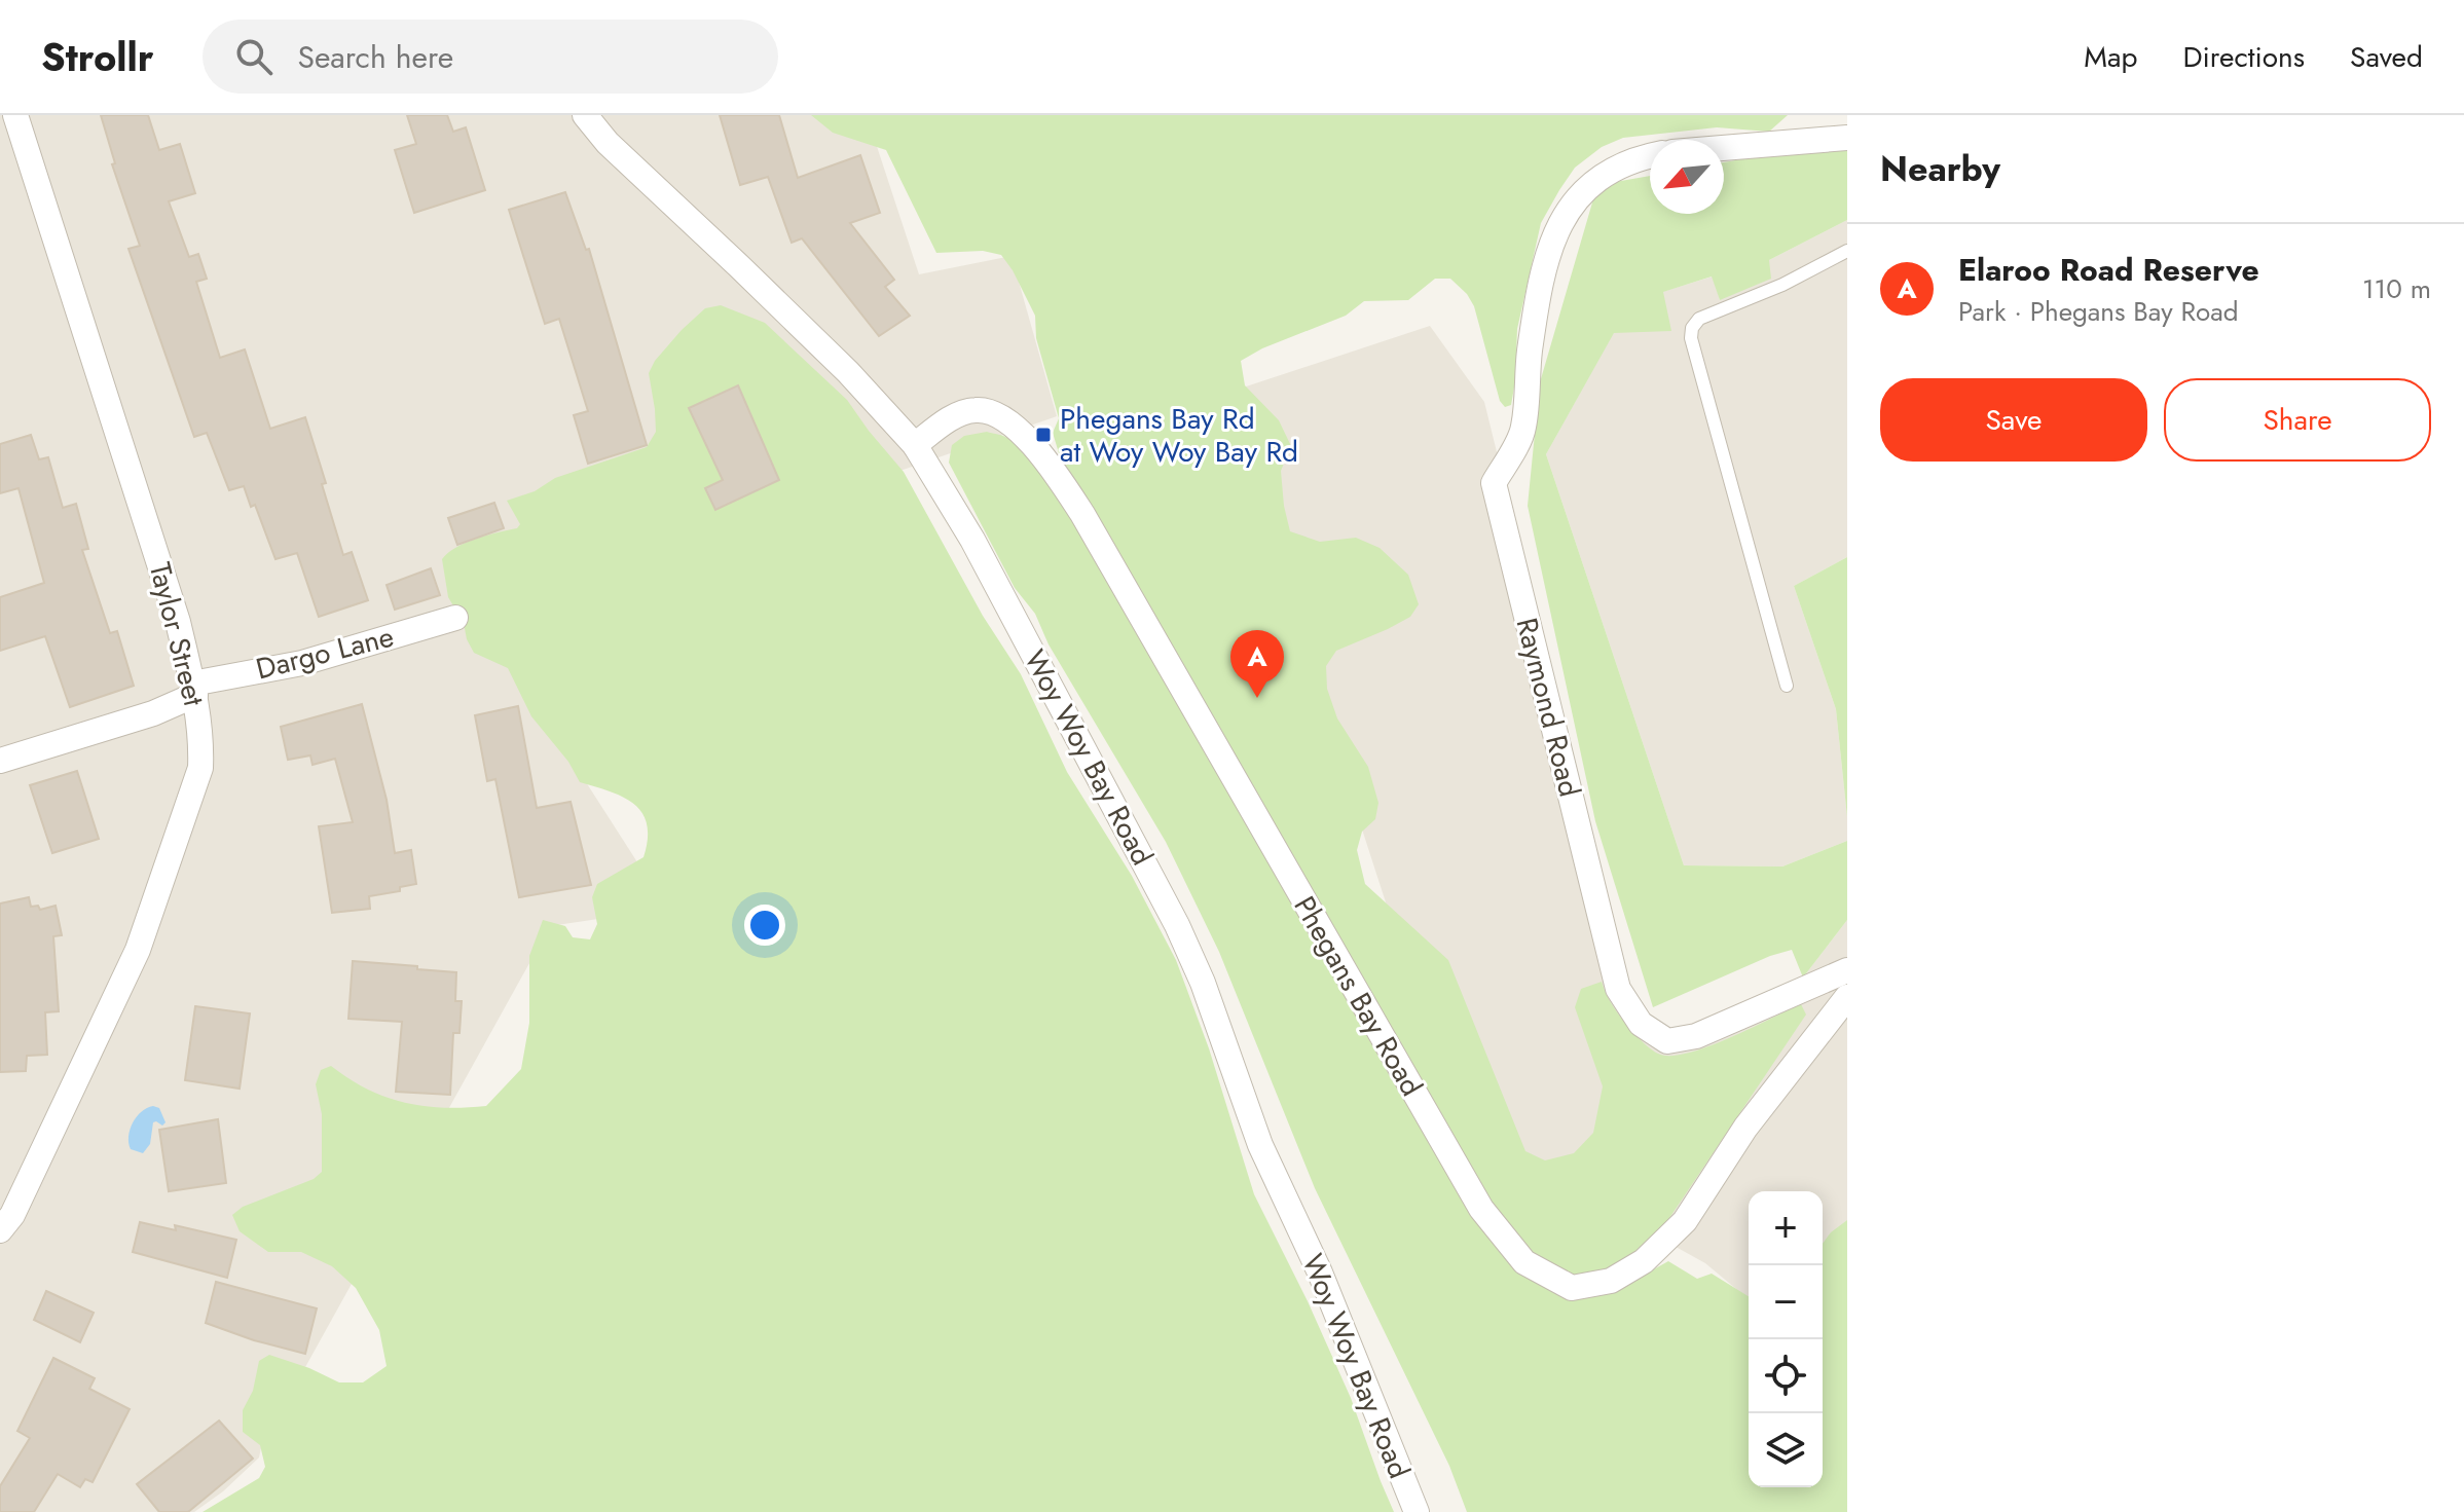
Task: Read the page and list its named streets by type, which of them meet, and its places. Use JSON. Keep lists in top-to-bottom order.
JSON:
{
  "streets": {
    "street": [
      "Taylor Street",
      "Dargo Lane",
      "Raymond Road",
      "Woy Woy Bay Road",
      "Phegans Bay Road"
    ]
  },
  "crossings": [
    ["Taylor Street", "Dargo Lane"],
    ["Woy Woy Bay Road", "Phegans Bay Road"]
  ],
  "places": {
    "transit": ["Phegans Bay Rd at Woy Woy Bay Rd"]
  },
  "north": "bottom left",
  "page": {
    "header": "Strollr",
    "search": "Search here",
    "nav": ["Map", "Directions", "Saved"],
    "heading": "Nearby",
    "list": [
      {
        "mark": "A",
        "name": "Elaroo Road Reserve",
        "note": "Park · Phegans Bay Road",
        "value": "110 m"
      }
    ],
    "buttons": ["Save", "Share"],
    "pins": "A",
    "map_buttons": ["+", "−"]
  }
}
